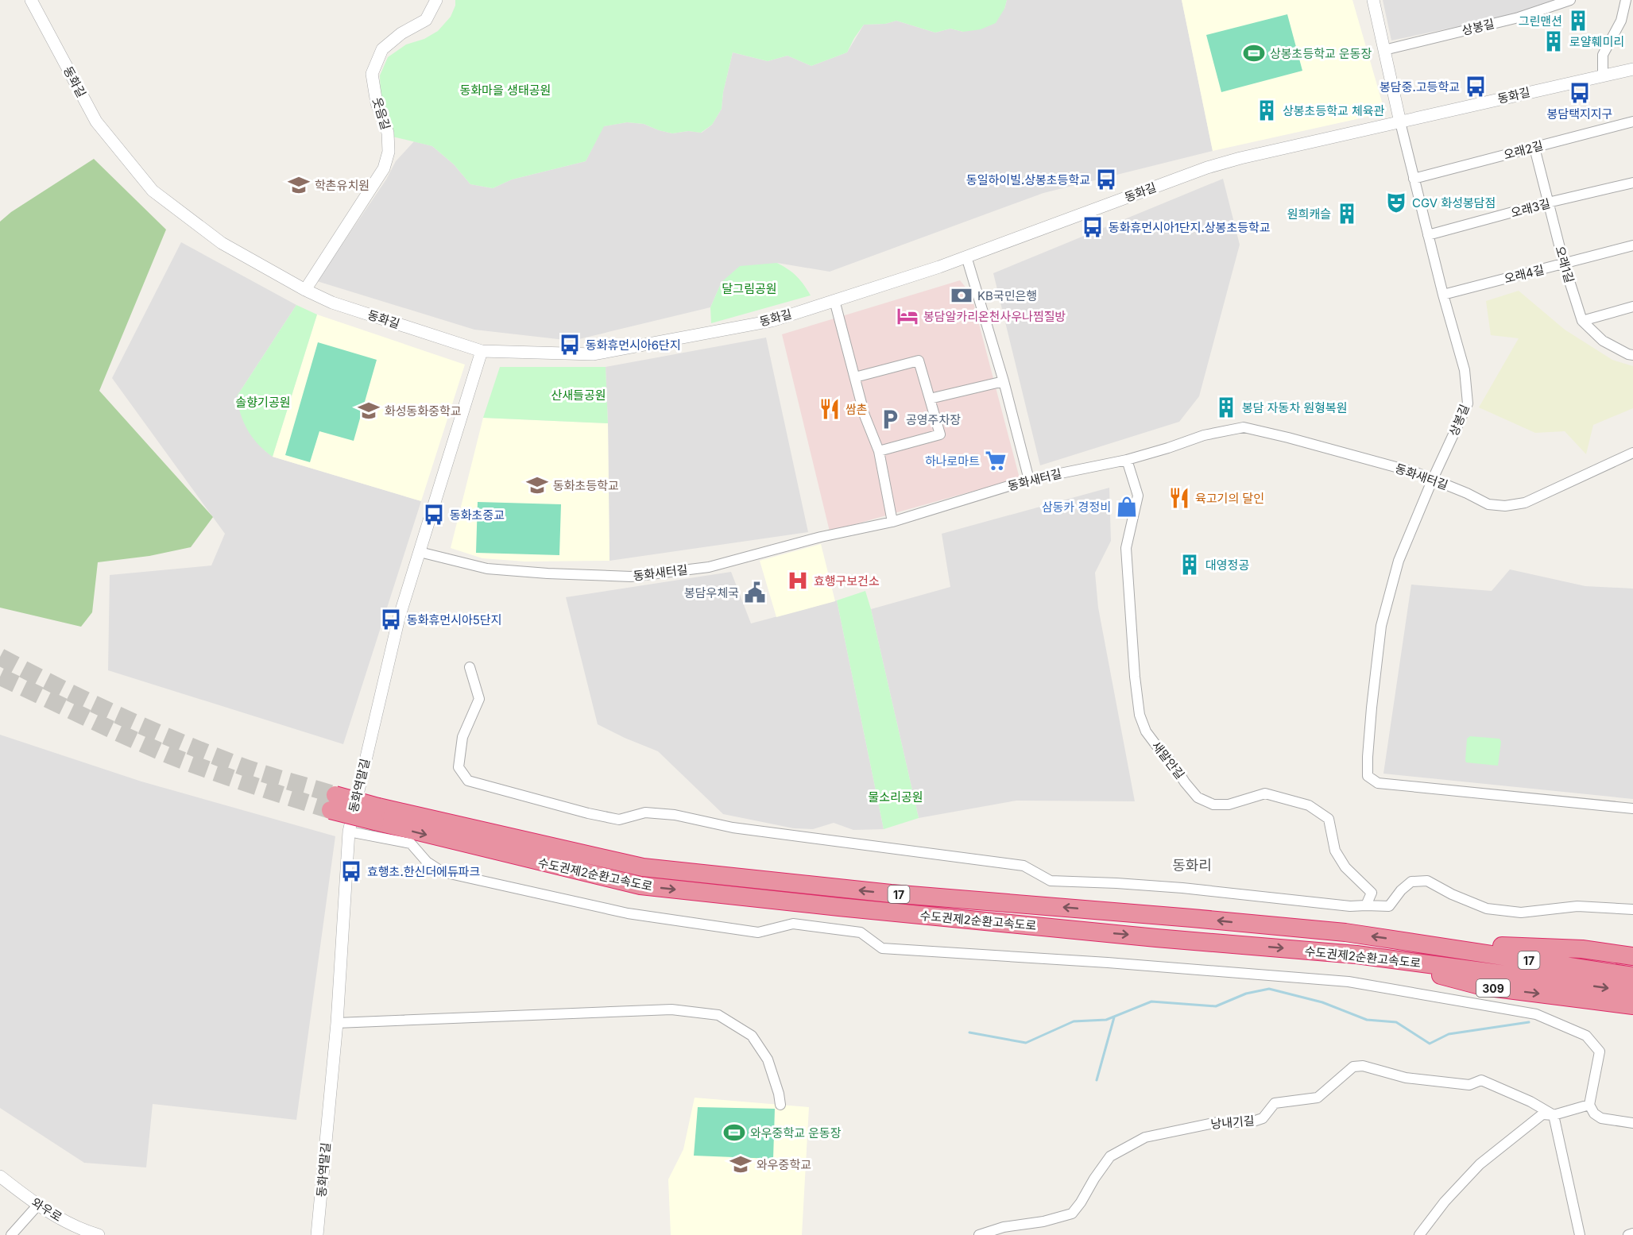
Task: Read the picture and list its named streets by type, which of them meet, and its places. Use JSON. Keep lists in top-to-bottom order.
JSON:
{
  "streets": {
    "highway": ["수도권제2순환고속도로", "17", "309"],
    "street": [
      "상봉길",
      "동화길",
      "웃음길",
      "오래2길",
      "오래3길",
      "오래1길",
      "오래4길",
      "동화새터길",
      "새말안길",
      "동화역말길",
      "낭내기길",
      "와우로"
    ]
  },
  "crossings": [
    ["상봉길", "동화길"],
    ["상봉길", "오래2길"],
    ["상봉길", "오래3길"],
    ["상봉길", "오래4길"],
    ["상봉길", "동화새터길"],
    ["동화길", "웃음길"],
    ["동화길", "동화역말길"],
    ["오래2길", "오래1길"],
    ["오래3길", "오래1길"],
    ["오래1길", "오래4길"],
    ["동화새터길", "새말안길"],
    ["동화새터길", "동화역말길"],
    ["수도권제2순환고속도로", "309"]
  ],
  "districts": ["동화리"],
  "parks": [
    "동화마을 생태공원",
    "달그림공원",
    "산새들공원",
    "솔향기공원",
    "물소리공원"
  ],
  "places": {
    "building": [
      "그린맨션",
      "로얄훼미리",
      "상봉초등학교 체육관",
      "원희캐슬",
      "봉담 자동차 원형복원",
      "대영정공"
    ],
    "sports": ["상봉초등학교 운동장", "와우중학교 운동장"],
    "bus stop": [
      "봉담중.고등학교",
      "봉담택지지구",
      "동일하이빌.상봉초등학교",
      "동화휴먼시아1단지.상봉초등학교",
      "동화휴먼시아6단지",
      "동화초중교",
      "동화휴먼시아5단지",
      "효행초.한신더에듀파크"
    ],
    "school or university": [
      "학촌유치원",
      "화성동화중학교",
      "동화초등학교",
      "와우중학교"
    ],
    "theatre": ["CGV 화성봉담점"],
    "bank": ["KB국민은행"],
    "hotel": ["봉담알카리온천사우나찜질방"],
    "restaurant": ["쌈촌", "육고기의 달인"],
    "parking": ["공영주차장"],
    "supermarket": ["하나로마트"],
    "shop": ["삼동카 경정비"],
    "hospital": ["효행구보건소"],
    "public building": ["봉담우체국"]
  }
}
